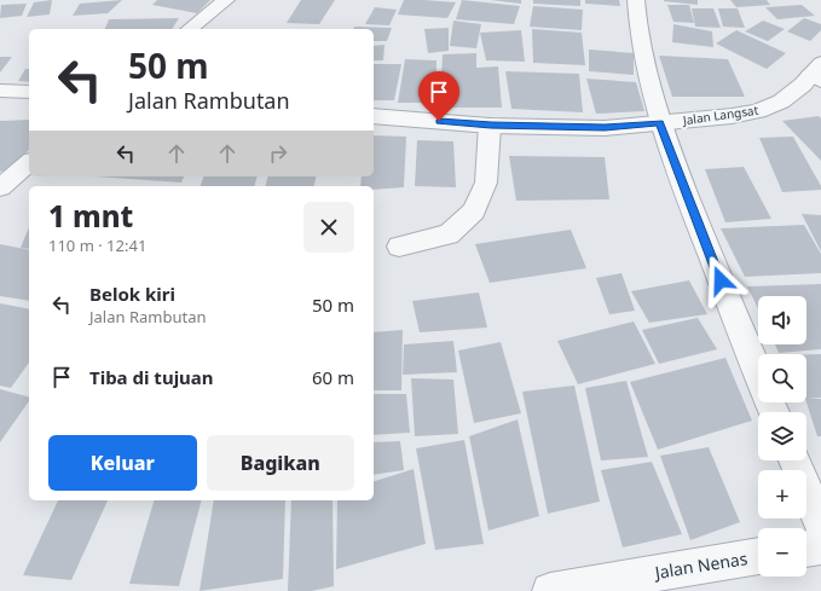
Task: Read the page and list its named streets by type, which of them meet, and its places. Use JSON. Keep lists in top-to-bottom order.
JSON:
{
  "streets": {
    "street": ["Jalan Langsat", "Jalan Nenas"]
  },
  "page": {
    "turn": ["50 m", "Jalan Rambutan"],
    "heading": ["1 mnt", "110 m · 12:41"],
    "list": [
      {
        "name": "Belok kiri",
        "note": "Jalan Rambutan",
        "value": "50 m"
      },
      {
        "name": "Tiba di tujuan",
        "value": "60 m"
      }
    ],
    "map_buttons": ["+", "−"],
    "buttons": ["Keluar", "Bagikan"]
  }
}
